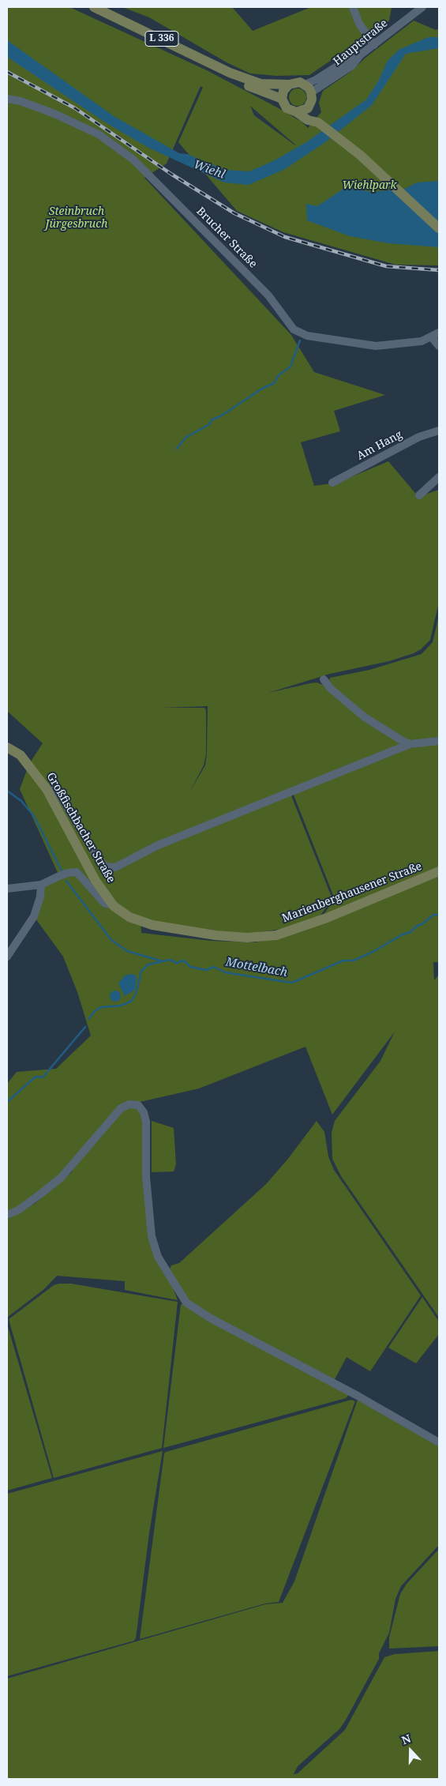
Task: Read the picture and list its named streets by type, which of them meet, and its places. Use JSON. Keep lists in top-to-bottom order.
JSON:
{
  "streets": {
    "main road": ["L 336", "Großfischbacher Straße", "Marienberghausener Straße"],
    "street": ["Hauptstraße", "Brucher Straße", "Am Hang"]
  },
  "crossings": [
    ["L 336", "Hauptstraße"],
    ["Großfischbacher Straße", "Marienberghausener Straße"]
  ],
  "water": ["Wiehl", "Mottelbach"],
  "parks": ["Wiehlpark", "Steinbruch Jürgesbruch"],
  "north": "top"
}
